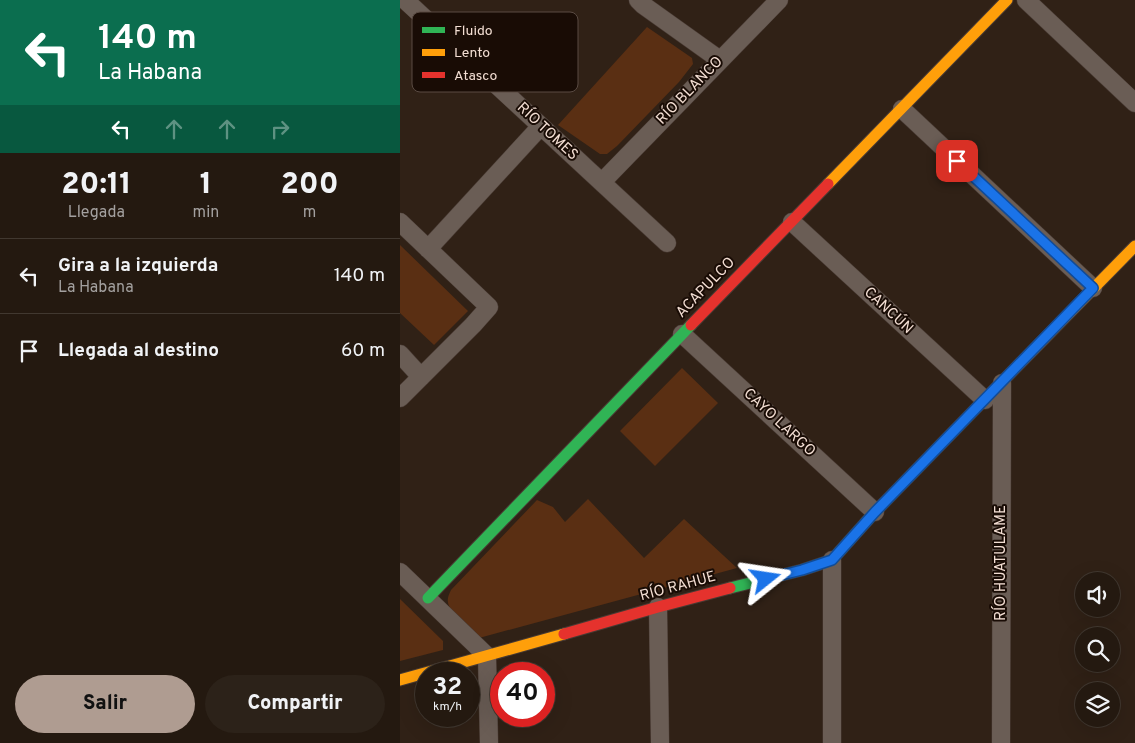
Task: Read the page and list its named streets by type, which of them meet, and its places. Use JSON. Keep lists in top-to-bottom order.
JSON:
{
  "streets": {
    "street": [
      "RÍO BLANCO",
      "RÍO TOMES",
      "ACAPULCO",
      "CANCÚN",
      "CAYO LARGO",
      "RÍO HUATULAME",
      "RÍO RAHUE"
    ]
  },
  "crossings": [
    ["RÍO BLANCO", "RÍO TOMES"],
    ["ACAPULCO", "CANCÚN"],
    ["ACAPULCO", "CAYO LARGO"],
    ["CANCÚN", "RÍO RAHUE"],
    ["CAYO LARGO", "RÍO RAHUE"],
    ["RÍO HUATULAME", "RÍO RAHUE"]
  ],
  "legend": ["Fluido", "Lento", "Atasco"],
  "page": {
    "turn": ["140 m", "La Habana"],
    "eta": [
      "20:11",
      "Llegada",
      "1",
      "min",
      "200",
      "m"
    ],
    "list": [
      {
        "name": "Gira a la izquierda",
        "note": "La Habana",
        "value": "140 m"
      },
      {
        "name": "Llegada al destino",
        "value": "60 m"
      }
    ],
    "speed": "32 km/h",
    "limit": "40",
    "buttons": ["Salir", "Compartir"]
  }
}
